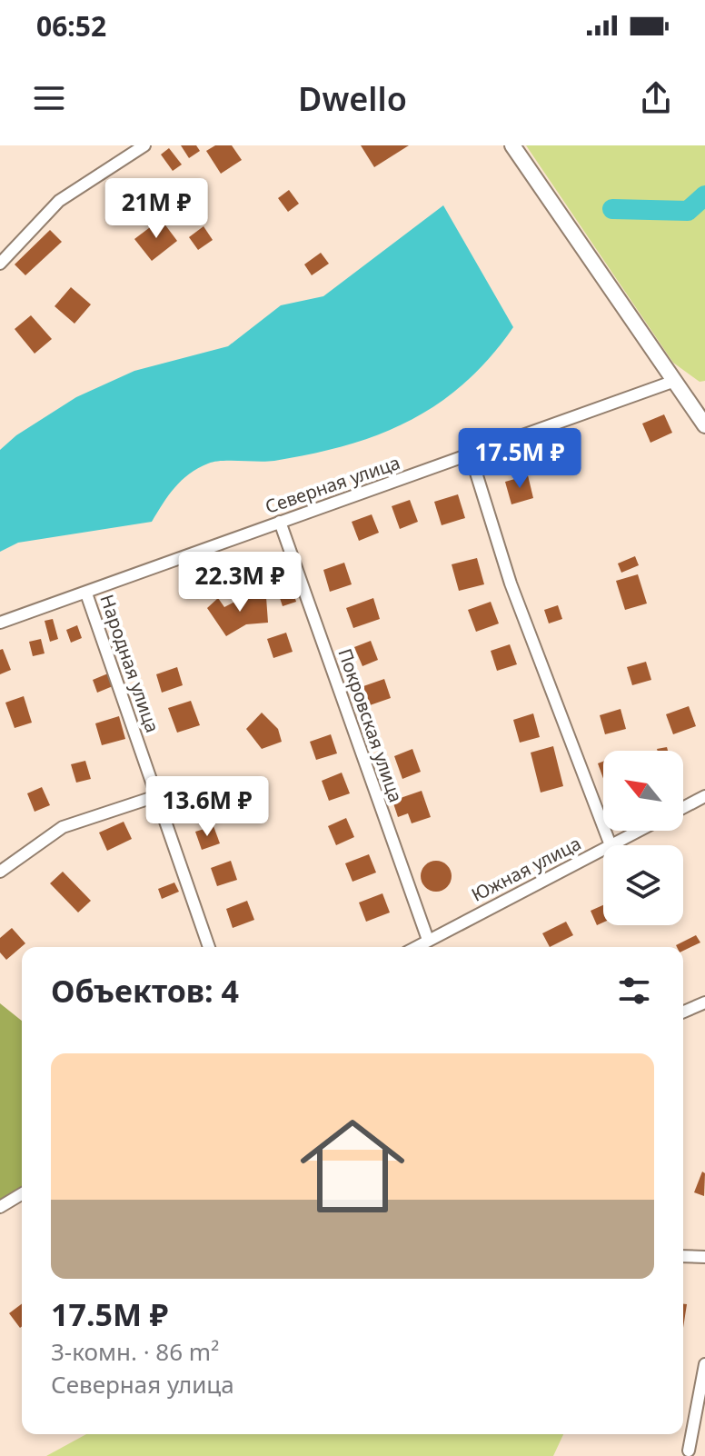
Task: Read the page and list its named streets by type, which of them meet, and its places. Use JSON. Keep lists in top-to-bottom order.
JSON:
{
  "streets": {
    "street": [
      "Северная улица",
      "Народная улица",
      "Покровская улица",
      "Южная улица"
    ]
  },
  "crossings": [
    ["Северная улица", "Народная улица"],
    ["Северная улица", "Покровская улица"],
    ["Покровская улица", "Южная улица"]
  ],
  "north": "top left",
  "page": {
    "status": "06:52",
    "header": "Dwello",
    "price": [
      "21M ₽",
      "17.5M ₽",
      "22.3M ₽",
      "13.6M ₽"
    ],
    "heading": "Объектов: 4",
    "list": [
      {
        "name": "17.5M ₽",
        "note": "3-комн. · 86 m² · Северная улица"
      }
    ]
  }
}
